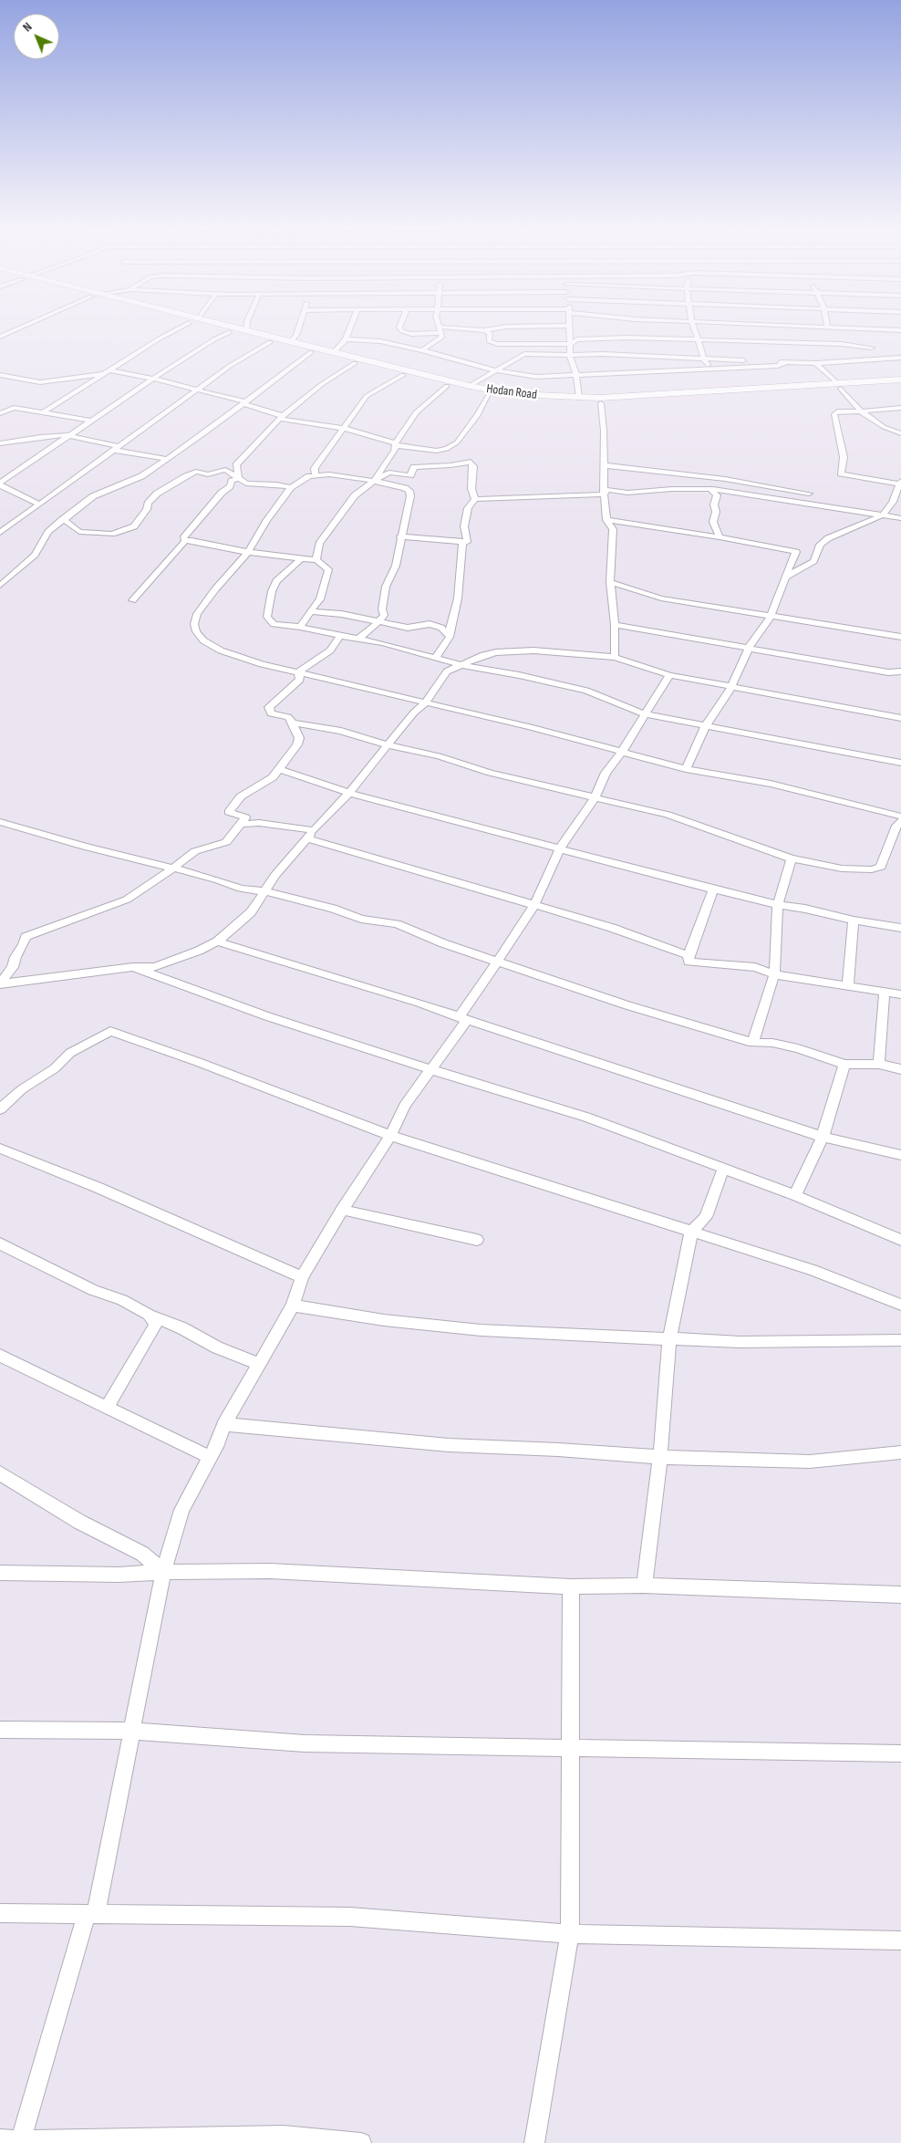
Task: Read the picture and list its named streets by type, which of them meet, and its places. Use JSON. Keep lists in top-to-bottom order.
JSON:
{
  "streets": {
    "main road": ["Hodan Road"]
  },
  "north": "top left"
}
